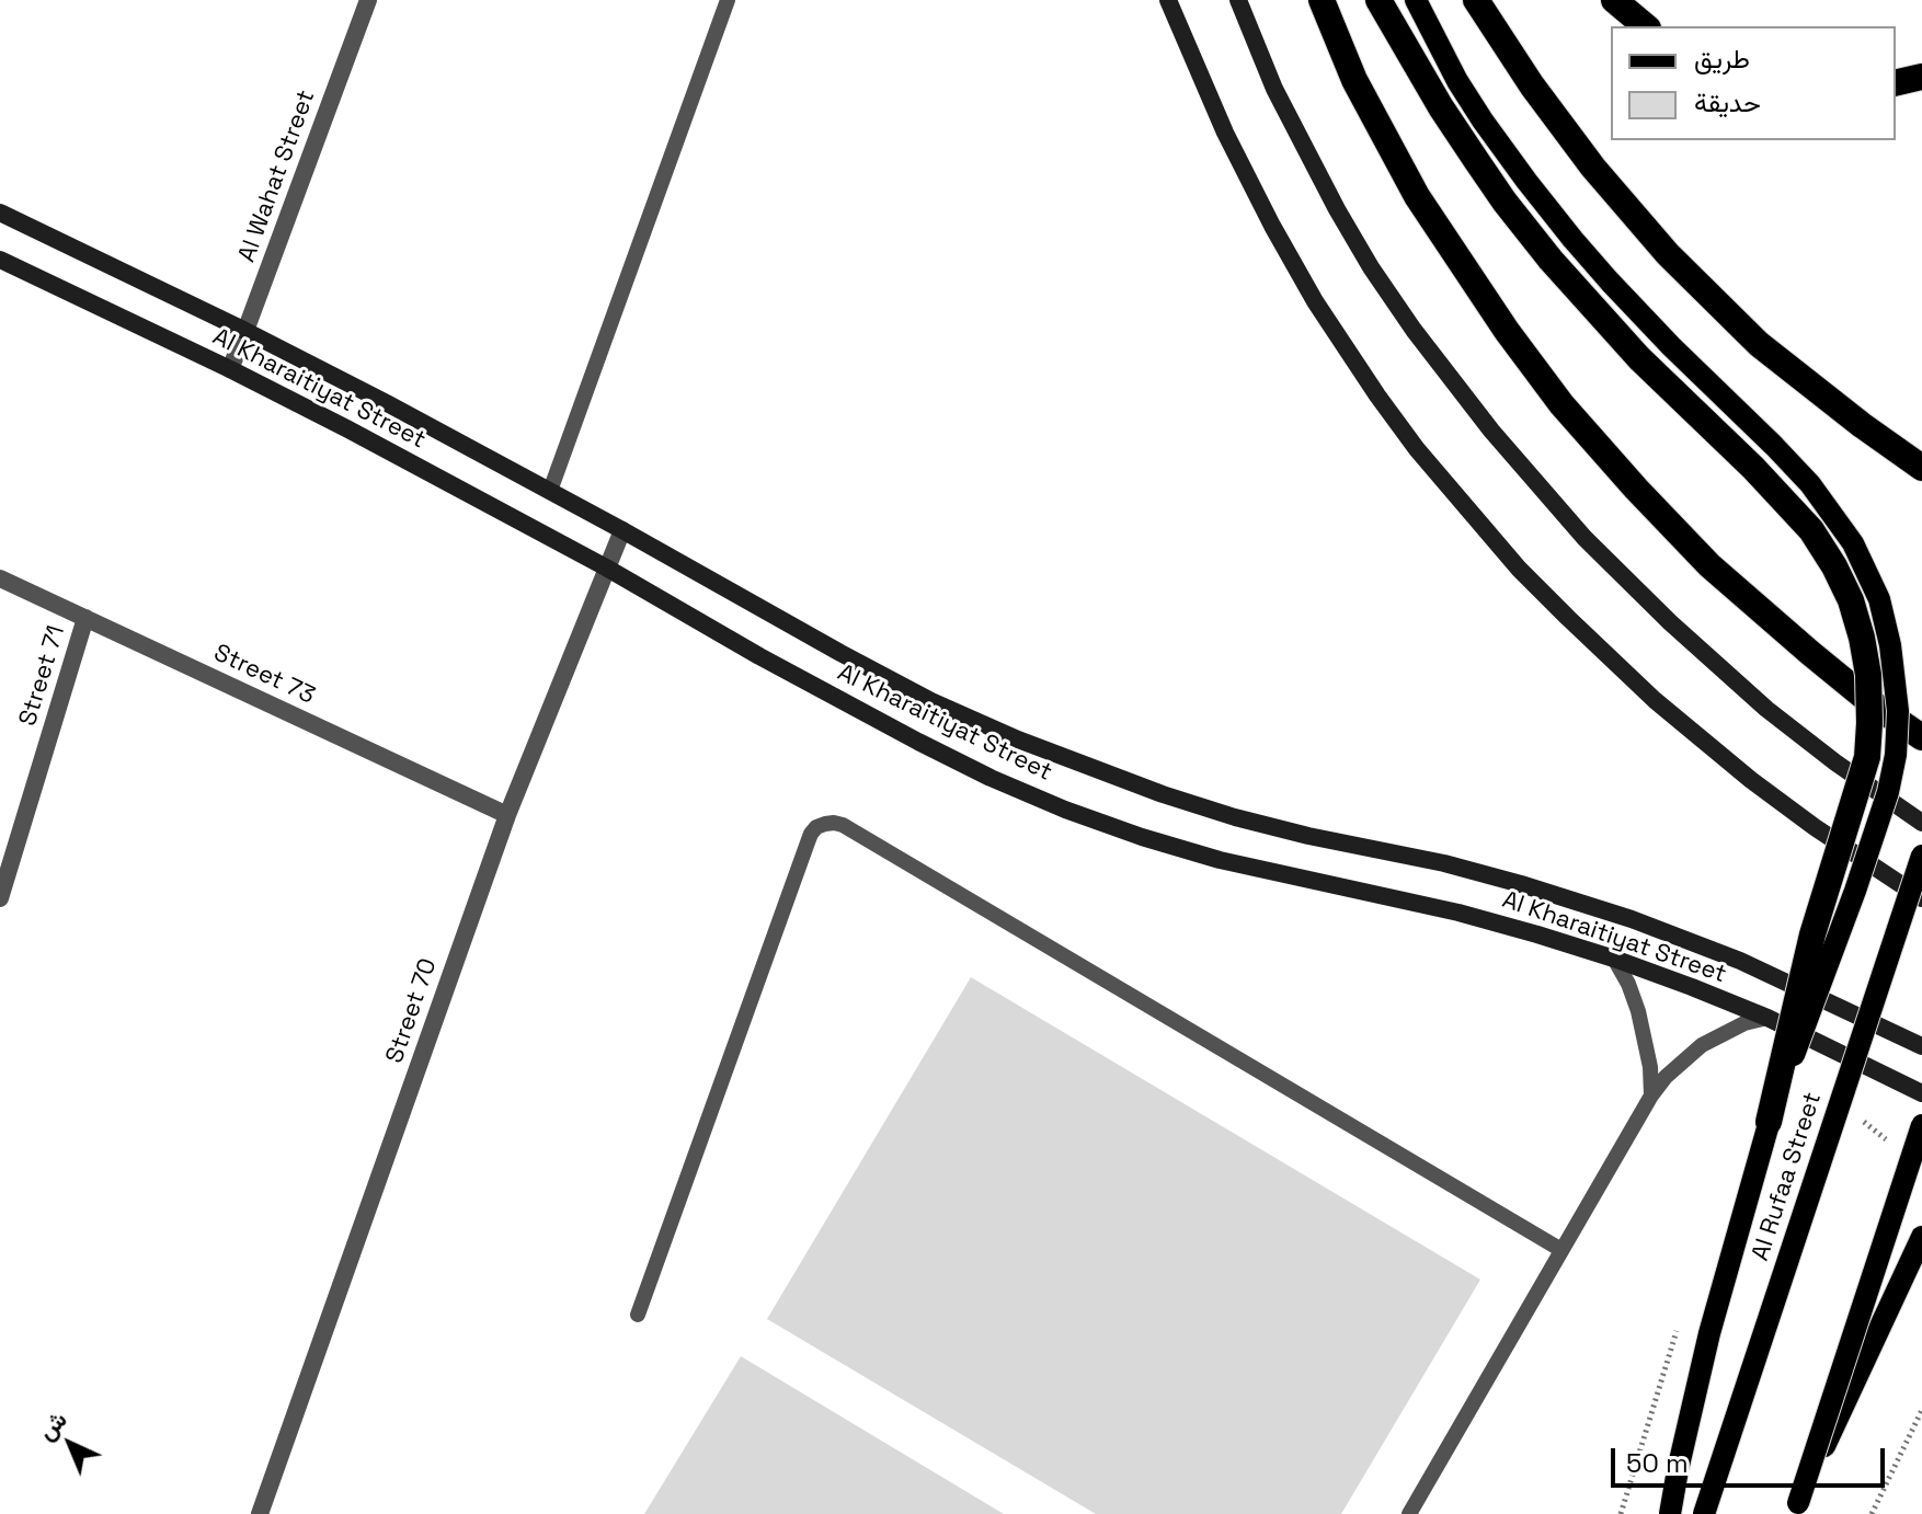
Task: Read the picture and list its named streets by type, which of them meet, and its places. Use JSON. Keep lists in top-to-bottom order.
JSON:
{
  "streets": {
    "main road": ["Al Rufaa Street"],
    "street": [
      "Al Wahat Street",
      "Al Kharaitiyat Street",
      "Street 73",
      "Street 71",
      "Street 70"
    ]
  },
  "crossings": [
    ["Al Wahat Street", "Al Kharaitiyat Street"],
    ["Al Kharaitiyat Street", "Street 70"],
    ["Street 73", "Street 71"],
    ["Street 73", "Street 70"]
  ],
  "legend": ["طريق", "حديقة"],
  "scale_bar": "50 m",
  "north": "top left"
}
